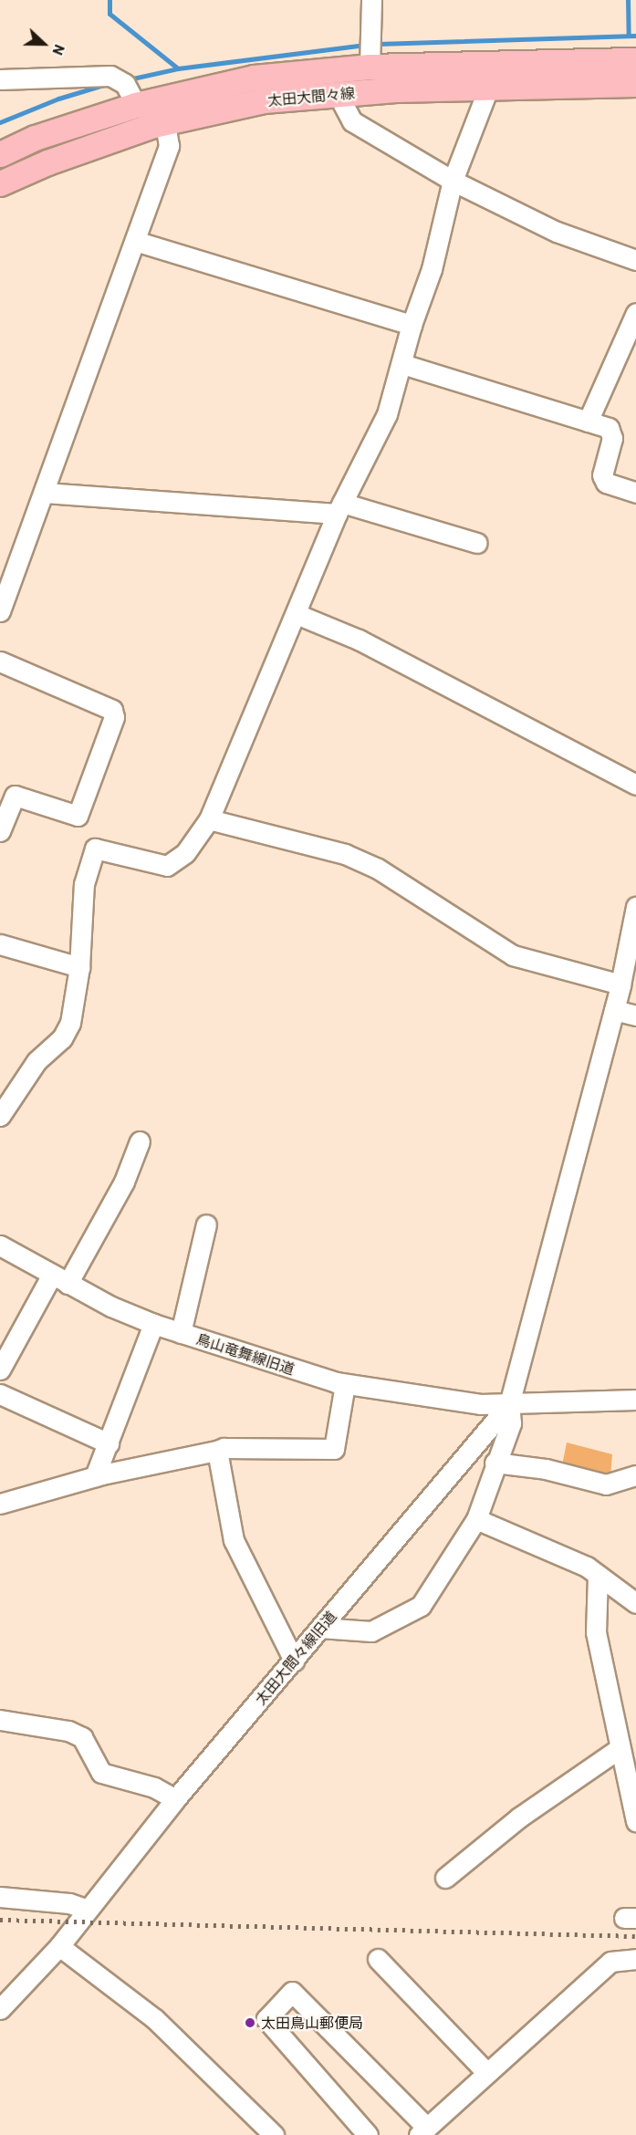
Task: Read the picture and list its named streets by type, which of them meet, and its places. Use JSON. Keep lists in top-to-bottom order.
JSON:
{
  "streets": {
    "main road": ["太田大間々線"],
    "street": ["鳥山竜舞線旧道", "太田大間々線旧道"]
  },
  "crossings": [
    ["鳥山竜舞線旧道", "太田大間々線旧道"]
  ],
  "places": ["太田鳥山郵便局"],
  "north": "right"
}
